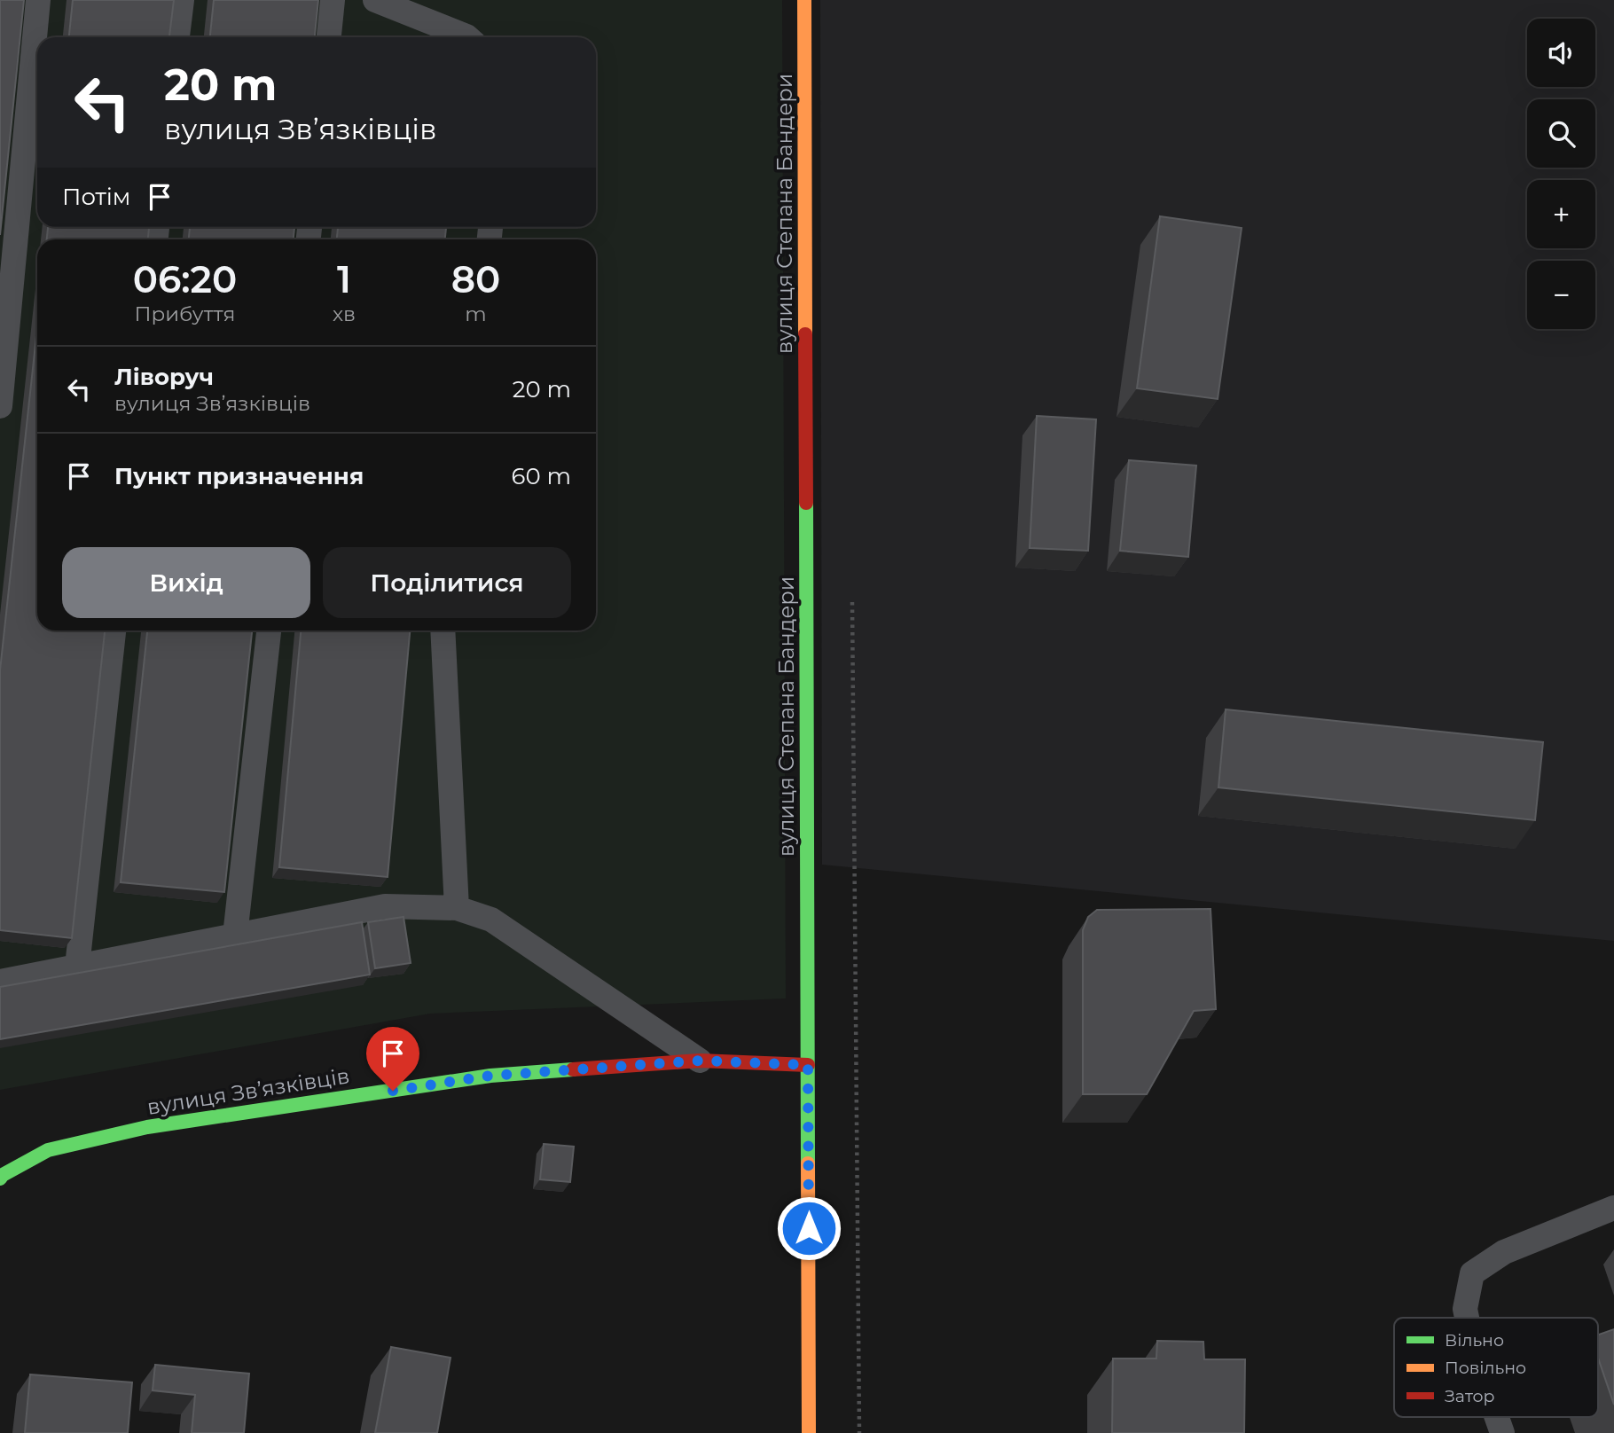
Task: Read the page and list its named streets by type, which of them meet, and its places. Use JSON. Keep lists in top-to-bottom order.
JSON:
{
  "streets": {
    "main road": ["вулиця Степана Бандери", "вулиця Звʼязківців"]
  },
  "crossings": [
    ["вулиця Степана Бандери", "вулиця Звʼязківців"]
  ],
  "legend": ["Вільно", "Повільно", "Затор"],
  "page": {
    "map_buttons": ["+", "−"],
    "turn": ["20 m", "вулиця Звʼязківців"],
    "then": "Потім",
    "eta": [
      "06:20",
      "Прибуття",
      "1",
      "хв",
      "80",
      "m"
    ],
    "list": [
      {
        "name": "Ліворуч",
        "note": "вулиця Звʼязківців",
        "value": "20 m"
      },
      {
        "name": "Пункт призначення",
        "value": "60 m"
      }
    ],
    "buttons": ["Вихід", "Поділитися"]
  }
}
